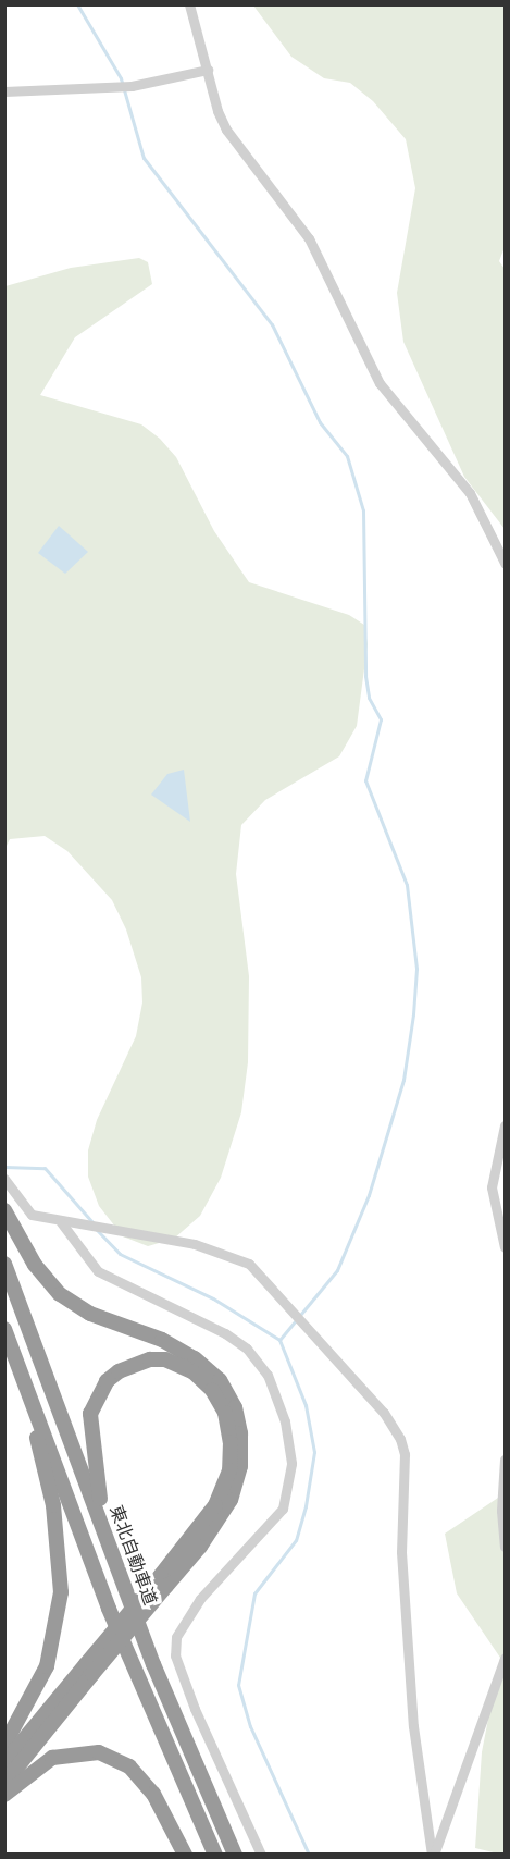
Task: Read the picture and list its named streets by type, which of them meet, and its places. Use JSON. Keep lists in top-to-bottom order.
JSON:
{
  "streets": {
    "highway": ["東北自動車道"]
  }
}
